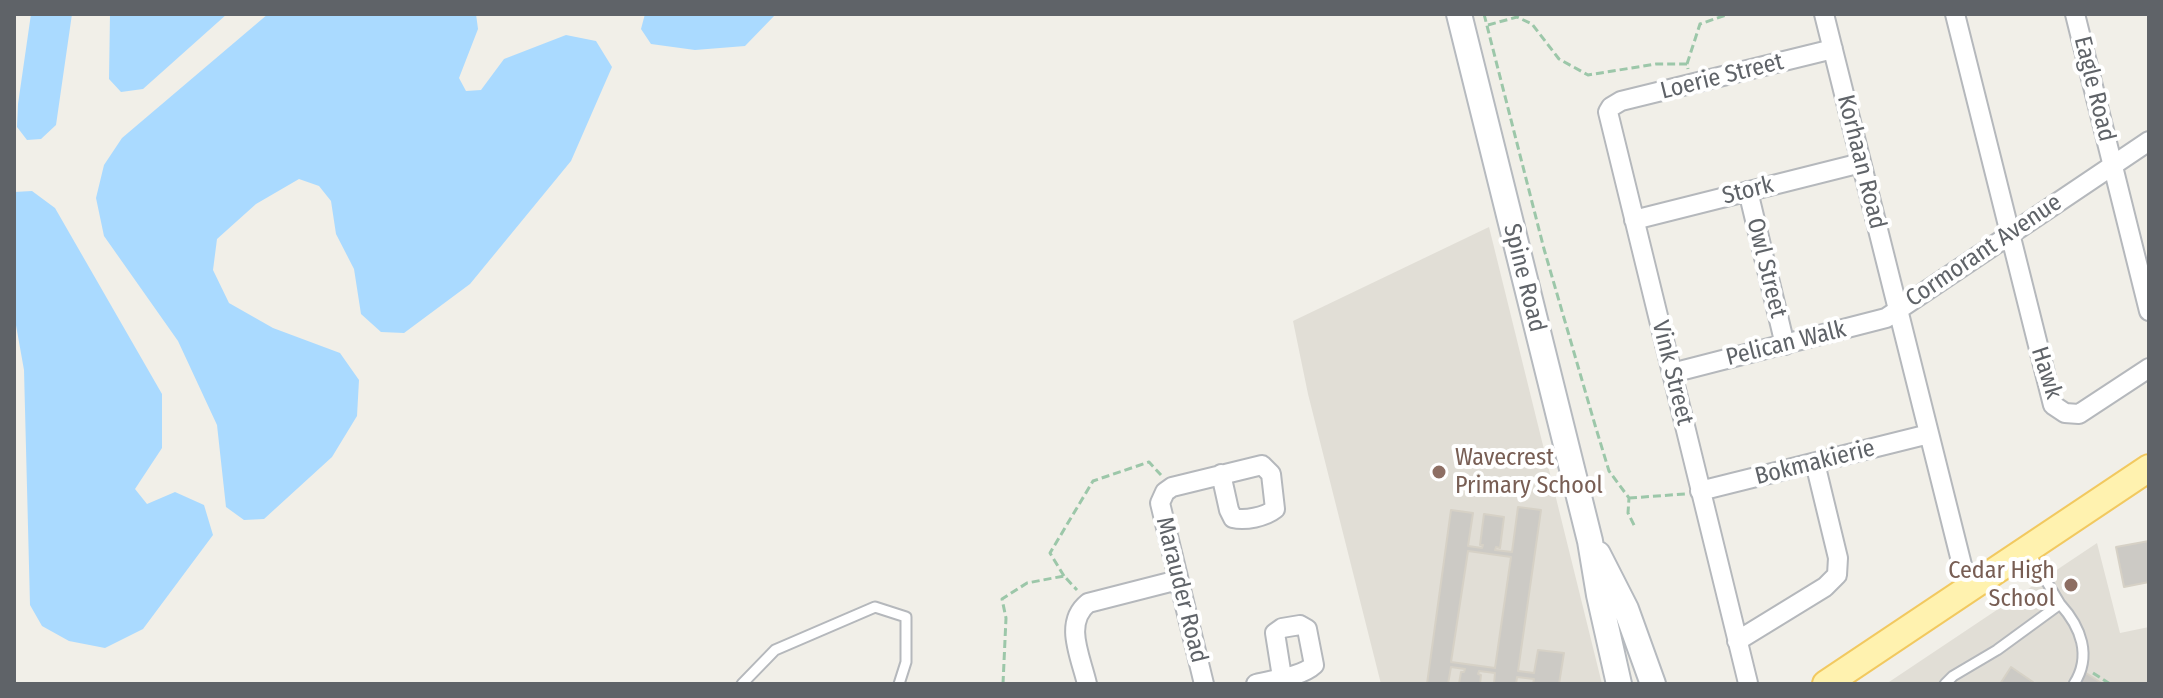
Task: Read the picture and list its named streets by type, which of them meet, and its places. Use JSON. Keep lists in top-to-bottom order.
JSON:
{
  "streets": {
    "main road": ["Spine Road"],
    "street": [
      "Loerie Street",
      "Eagle Road",
      "Korhaan Road",
      "Stork",
      "Cormorant Avenue",
      "Owl Street",
      "Pelican Walk",
      "Vink Street",
      "Hawk",
      "Bokmakierie",
      "Marauder Road"
    ]
  },
  "crossings": [
    ["Loerie Street", "Korhaan Road"],
    ["Loerie Street", "Vink Street"],
    ["Eagle Road", "Cormorant Avenue"],
    ["Korhaan Road", "Stork"],
    ["Korhaan Road", "Cormorant Avenue"],
    ["Korhaan Road", "Pelican Walk"],
    ["Stork", "Owl Street"],
    ["Stork", "Vink Street"],
    ["Cormorant Avenue", "Pelican Walk"],
    ["Cormorant Avenue", "Hawk"],
    ["Cormorant Avenue", "Bokmakierie"],
    ["Owl Street", "Pelican Walk"],
    ["Pelican Walk", "Vink Street"],
    ["Vink Street", "Bokmakierie"]
  ],
  "places": ["Wavecrest Primary School", "Cedar High School"]
}
